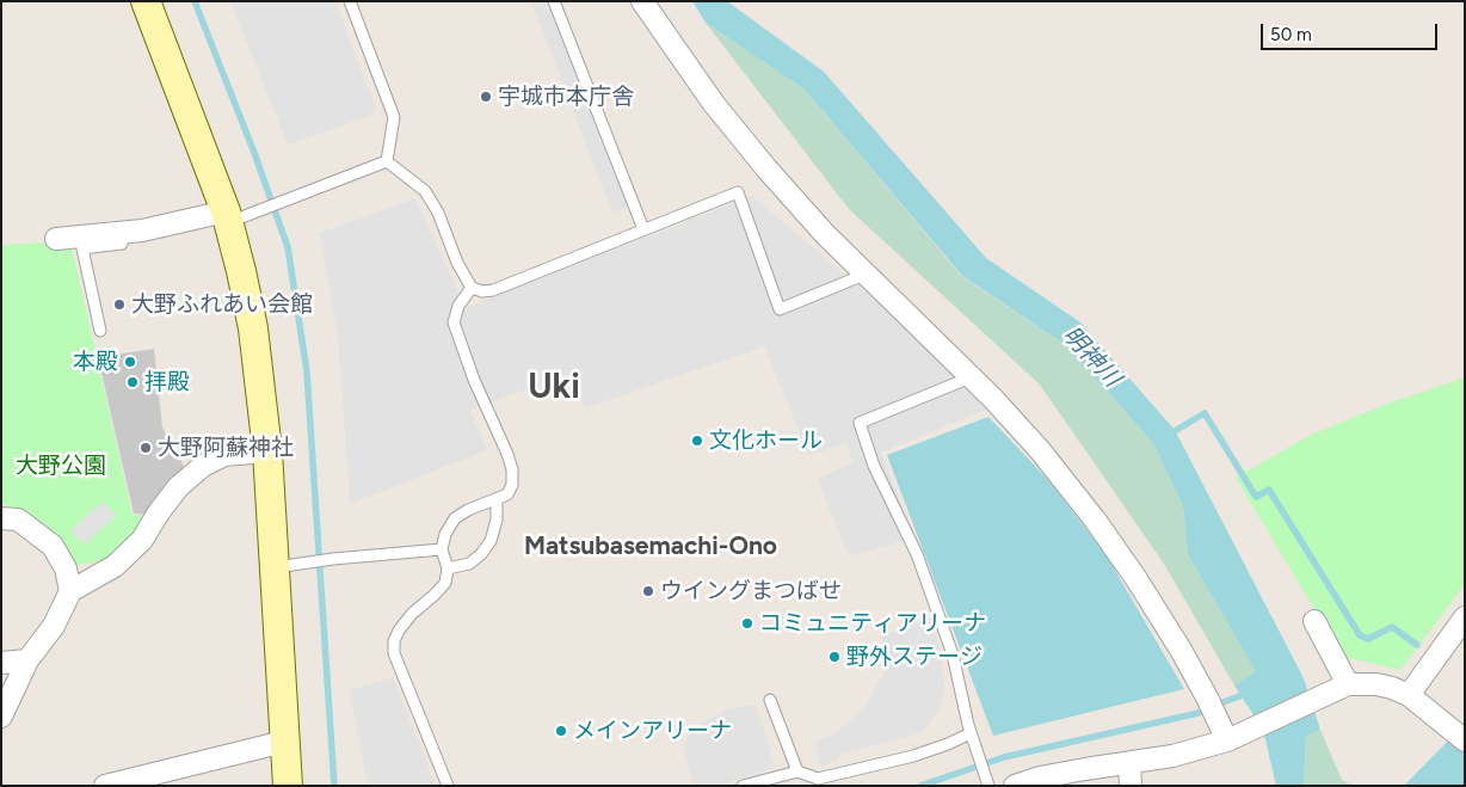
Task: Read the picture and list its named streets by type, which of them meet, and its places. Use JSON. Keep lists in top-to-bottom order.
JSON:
{
  "districts": ["Uki", "Matsubasemachi-Ono"],
  "water": ["明神川"],
  "parks": ["大野公園"],
  "places": [
    "宇城市本庁舎",
    "大野ふれあい会館",
    "本殿",
    "拝殿",
    "文化ホール",
    "大野阿蘇神社",
    "ウイングまつばせ",
    "コミュニティアリーナ",
    "野外ステージ",
    "メインアリーナ"
  ],
  "scale_bar": "50 m"
}
